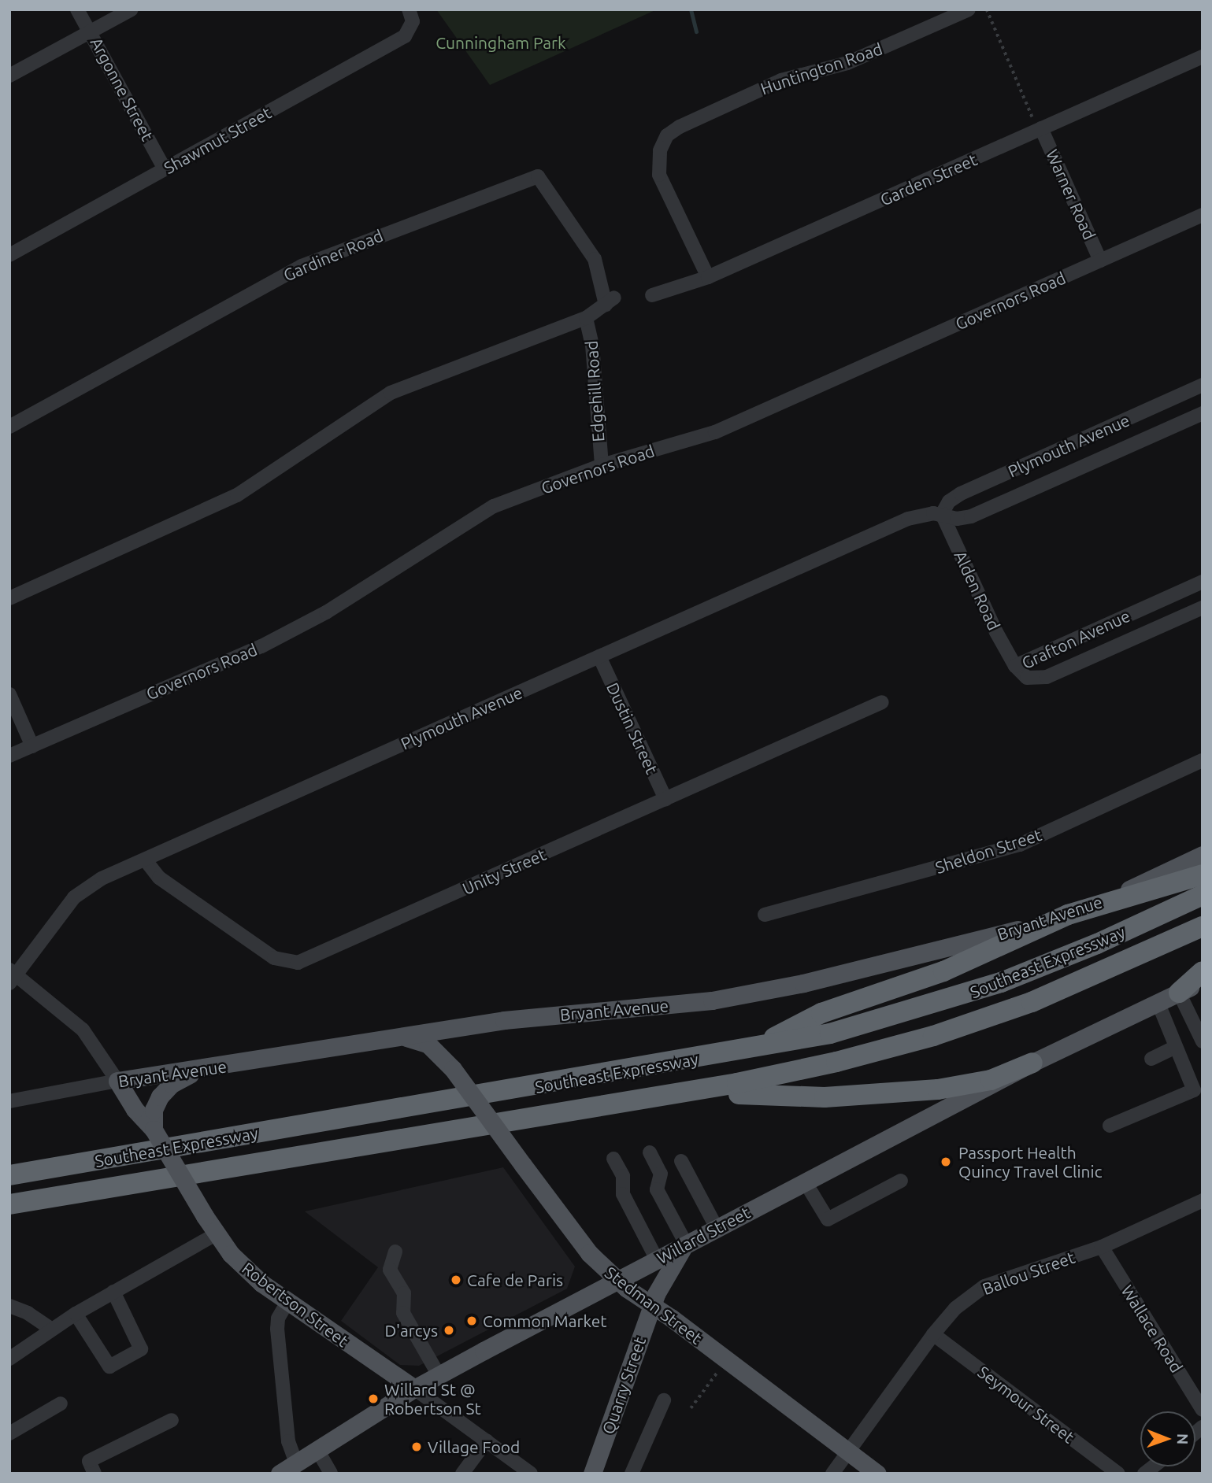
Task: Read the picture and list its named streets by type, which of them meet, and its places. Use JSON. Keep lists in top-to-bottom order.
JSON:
{
  "streets": {
    "highway": ["Southeast Expressway"],
    "main road": [
      "Bryant Avenue",
      "Willard Street",
      "Robertson Street",
      "Stedman Street",
      "Quarry Street"
    ],
    "street": [
      "Huntington Road",
      "Argonne Street",
      "Shawmut Street",
      "Garden Street",
      "Warner Road",
      "Gardiner Road",
      "Governors Road",
      "Edgehill Road",
      "Plymouth Avenue",
      "Alden Road",
      "Grafton Avenue",
      "Dustin Street",
      "Sheldon Street",
      "Unity Street",
      "Ballou Street",
      "Wallace Road",
      "Seymour Street"
    ]
  },
  "crossings": [
    ["Huntington Road", "Garden Street"],
    ["Argonne Street", "Shawmut Street"],
    ["Garden Street", "Warner Road"],
    ["Warner Road", "Governors Road"],
    ["Gardiner Road", "Edgehill Road"],
    ["Governors Road", "Edgehill Road"],
    ["Plymouth Avenue", "Alden Road"],
    ["Plymouth Avenue", "Dustin Street"],
    ["Plymouth Avenue", "Unity Street"],
    ["Alden Road", "Grafton Avenue"],
    ["Dustin Street", "Unity Street"],
    ["Bryant Avenue", "Robertson Street"],
    ["Bryant Avenue", "Stedman Street"],
    ["Willard Street", "Robertson Street"],
    ["Willard Street", "Stedman Street"],
    ["Willard Street", "Quarry Street"],
    ["Ballou Street", "Stedman Street"],
    ["Ballou Street", "Wallace Road"],
    ["Ballou Street", "Seymour Street"],
    ["Stedman Street", "Quarry Street"]
  ],
  "parks": ["Cunningham Park"],
  "places": [
    "Passport Health Quincy Travel Clinic",
    "Cafe de Paris",
    "Common Market",
    "D'arcys",
    "Willard St @ Robertson St",
    "Village Food"
  ],
  "north": "right"
}
